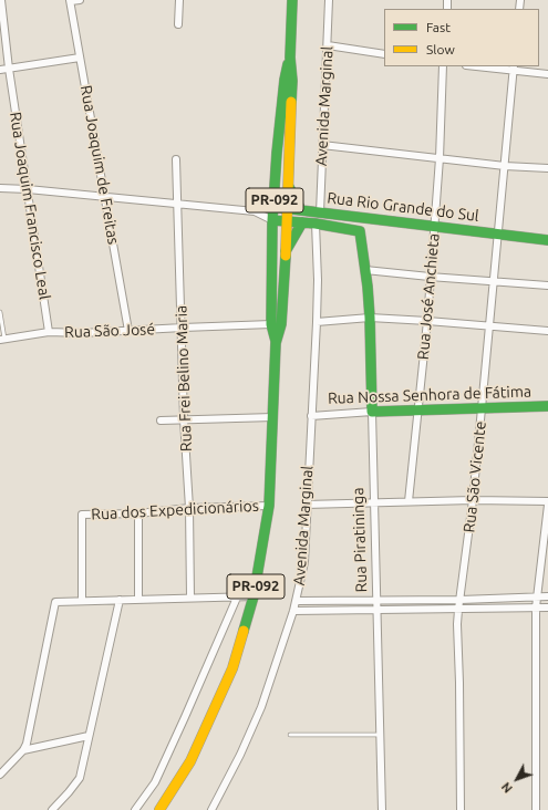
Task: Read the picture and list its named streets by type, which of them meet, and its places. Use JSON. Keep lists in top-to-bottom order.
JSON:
{
  "streets": {
    "main road": [
      "PR-092",
      "Rua Rio Grande do Sul",
      "Rua Nossa Senhora de Fátima",
      "Rua Piratininga"
    ],
    "street": [
      "Avenida Marginal",
      "Rua Joaquim de Freitas",
      "Rua Joaquim Francisco Leal",
      "Rua José Anchieta",
      "Rua São José",
      "Rua Frei Belino Maria",
      "Rua São Vicente",
      "Rua dos Expedicionários"
    ]
  },
  "crossings": [
    ["Avenida Marginal", "Rua Rio Grande do Sul"],
    ["Avenida Marginal", "Rua Nossa Senhora de Fátima"],
    ["Avenida Marginal", "Rua Piratininga"],
    ["Rua Joaquim de Freitas", "Rua Rio Grande do Sul"],
    ["Rua Joaquim de Freitas", "Rua São José"],
    ["PR-092", "Rua Rio Grande do Sul"],
    ["PR-092", "Rua São José"],
    ["PR-092", "Rua dos Expedicionários"],
    ["Rua Joaquim Francisco Leal", "Rua Rio Grande do Sul"],
    ["Rua Joaquim Francisco Leal", "Rua São José"],
    ["Rua Rio Grande do Sul", "Rua José Anchieta"],
    ["Rua Rio Grande do Sul", "Rua Frei Belino Maria"],
    ["Rua Rio Grande do Sul", "Rua São Vicente"],
    ["Rua José Anchieta", "Rua Nossa Senhora de Fátima"],
    ["Rua São José", "Rua Frei Belino Maria"],
    ["Rua Frei Belino Maria", "Rua dos Expedicionários"],
    ["Rua Nossa Senhora de Fátima", "Rua São Vicente"],
    ["Rua Nossa Senhora de Fátima", "Rua Piratininga"]
  ],
  "legend": ["Fast", "Slow"],
  "north": "bottom left"
}
